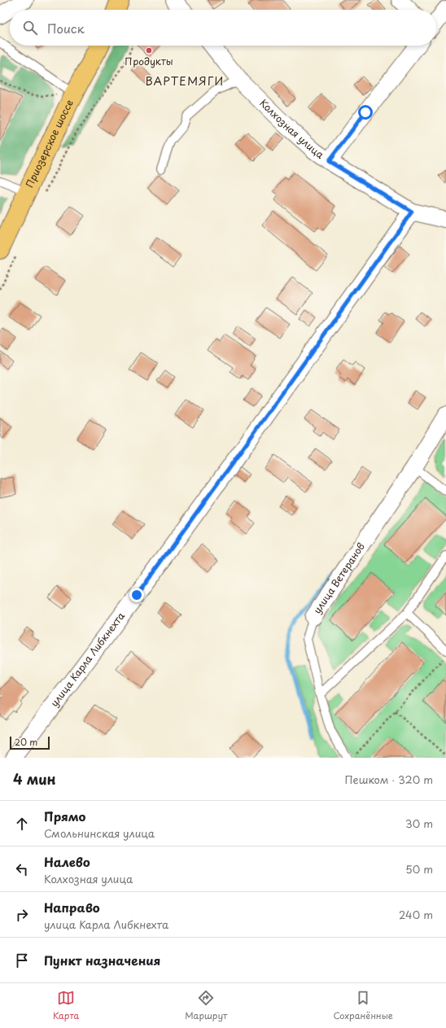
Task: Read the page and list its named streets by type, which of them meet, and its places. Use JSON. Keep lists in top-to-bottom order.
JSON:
{
  "streets": {
    "main road": ["Приозерское шоссе"],
    "street": ["Колхозная улица", "улица Ветеранов", "улица Карла Либкнехта"]
  },
  "crossings": [
    ["Колхозная улица", "улица Карла Либкнехта"]
  ],
  "districts": ["ВАРТЕМЯГИ"],
  "places": ["Продукты"],
  "scale_bar": "20 m",
  "page": {
    "search": "Поиск",
    "scale": "20 m",
    "heading": ["4 мин", "Пешком · 320 m"],
    "list": [
      ["Прямо", "Смольнинская улица", "30 m"],
      ["Налево", "Колхозная улица", "50 m"],
      ["Направо", "улица Карла Либкнехта", "240 m"],
      "Пункт назначения"
    ],
    "nav": ["Карта", "Маршрут", "Сохранённые"]
  }
}
